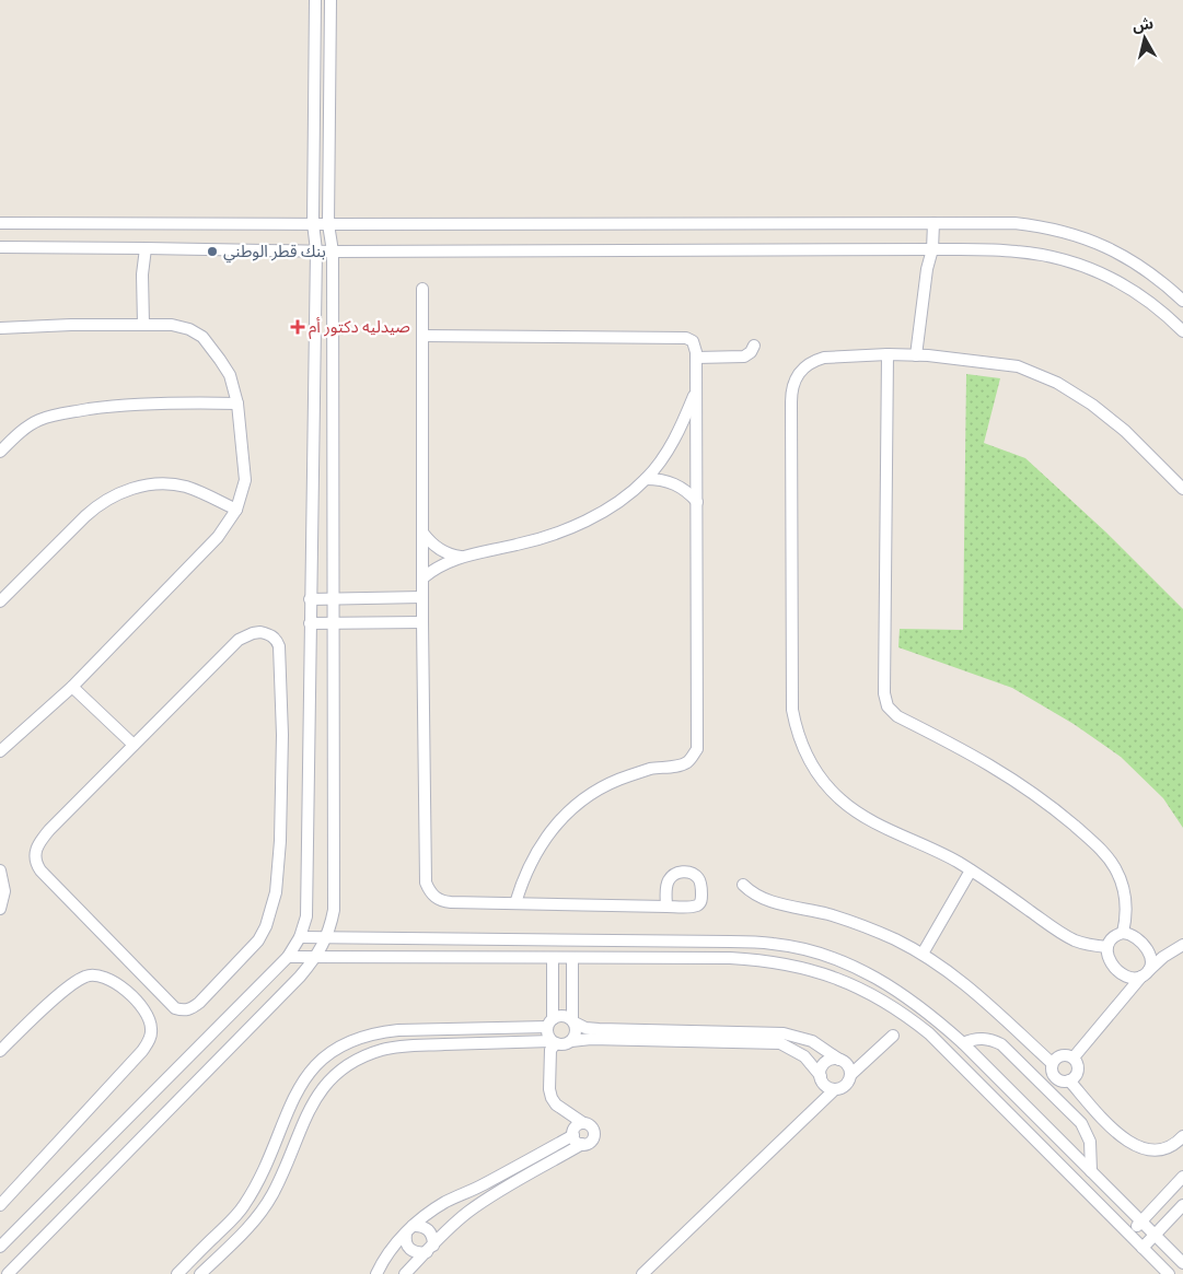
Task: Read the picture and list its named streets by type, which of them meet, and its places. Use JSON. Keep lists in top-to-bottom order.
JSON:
{
  "places": {
    "other": ["بنك قطر الوطني"],
    "health": ["صيدليه دكتور أم"]
  },
  "north": "top"
}
